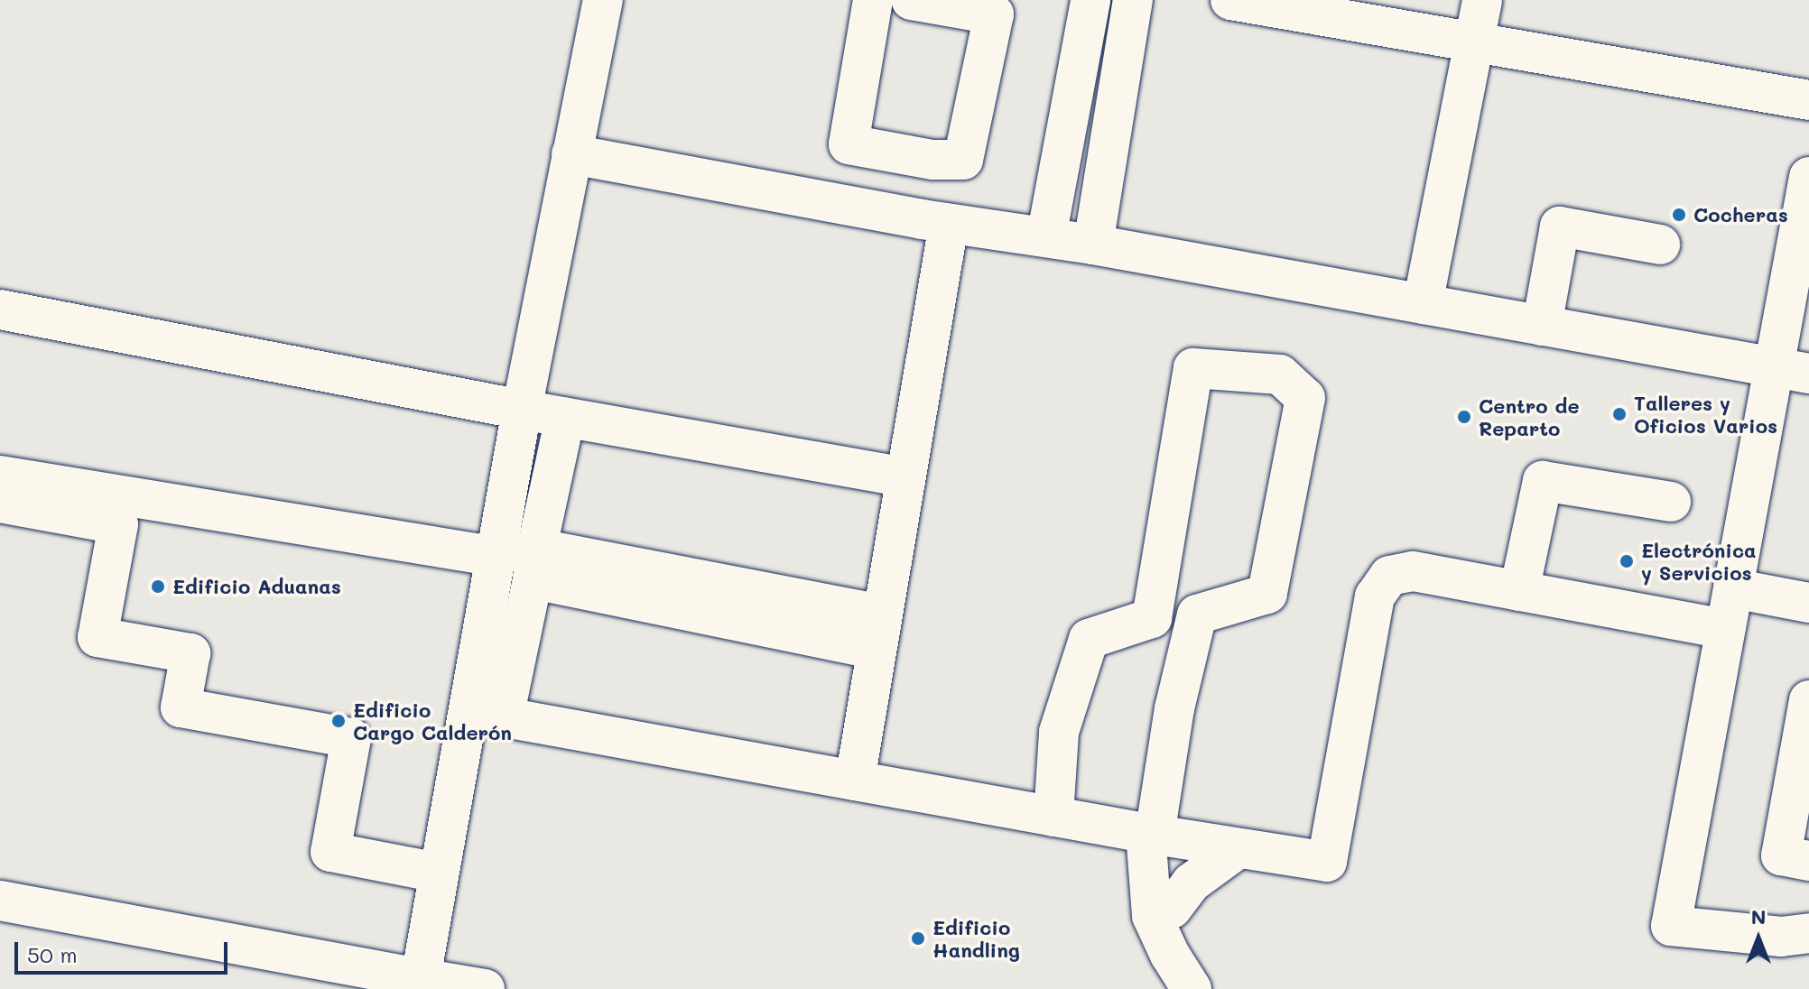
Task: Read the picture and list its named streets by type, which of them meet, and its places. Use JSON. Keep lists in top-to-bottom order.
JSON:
{
  "places": [
    "Cocheras",
    "Talleres y Oficios Varios",
    "Centro de Reparto",
    "Electrónica y Servicios",
    "Edificio Aduanas",
    "Edificio Cargo Calderón",
    "Edificio Handling"
  ],
  "scale_bar": "50 m",
  "north": "top"
}
